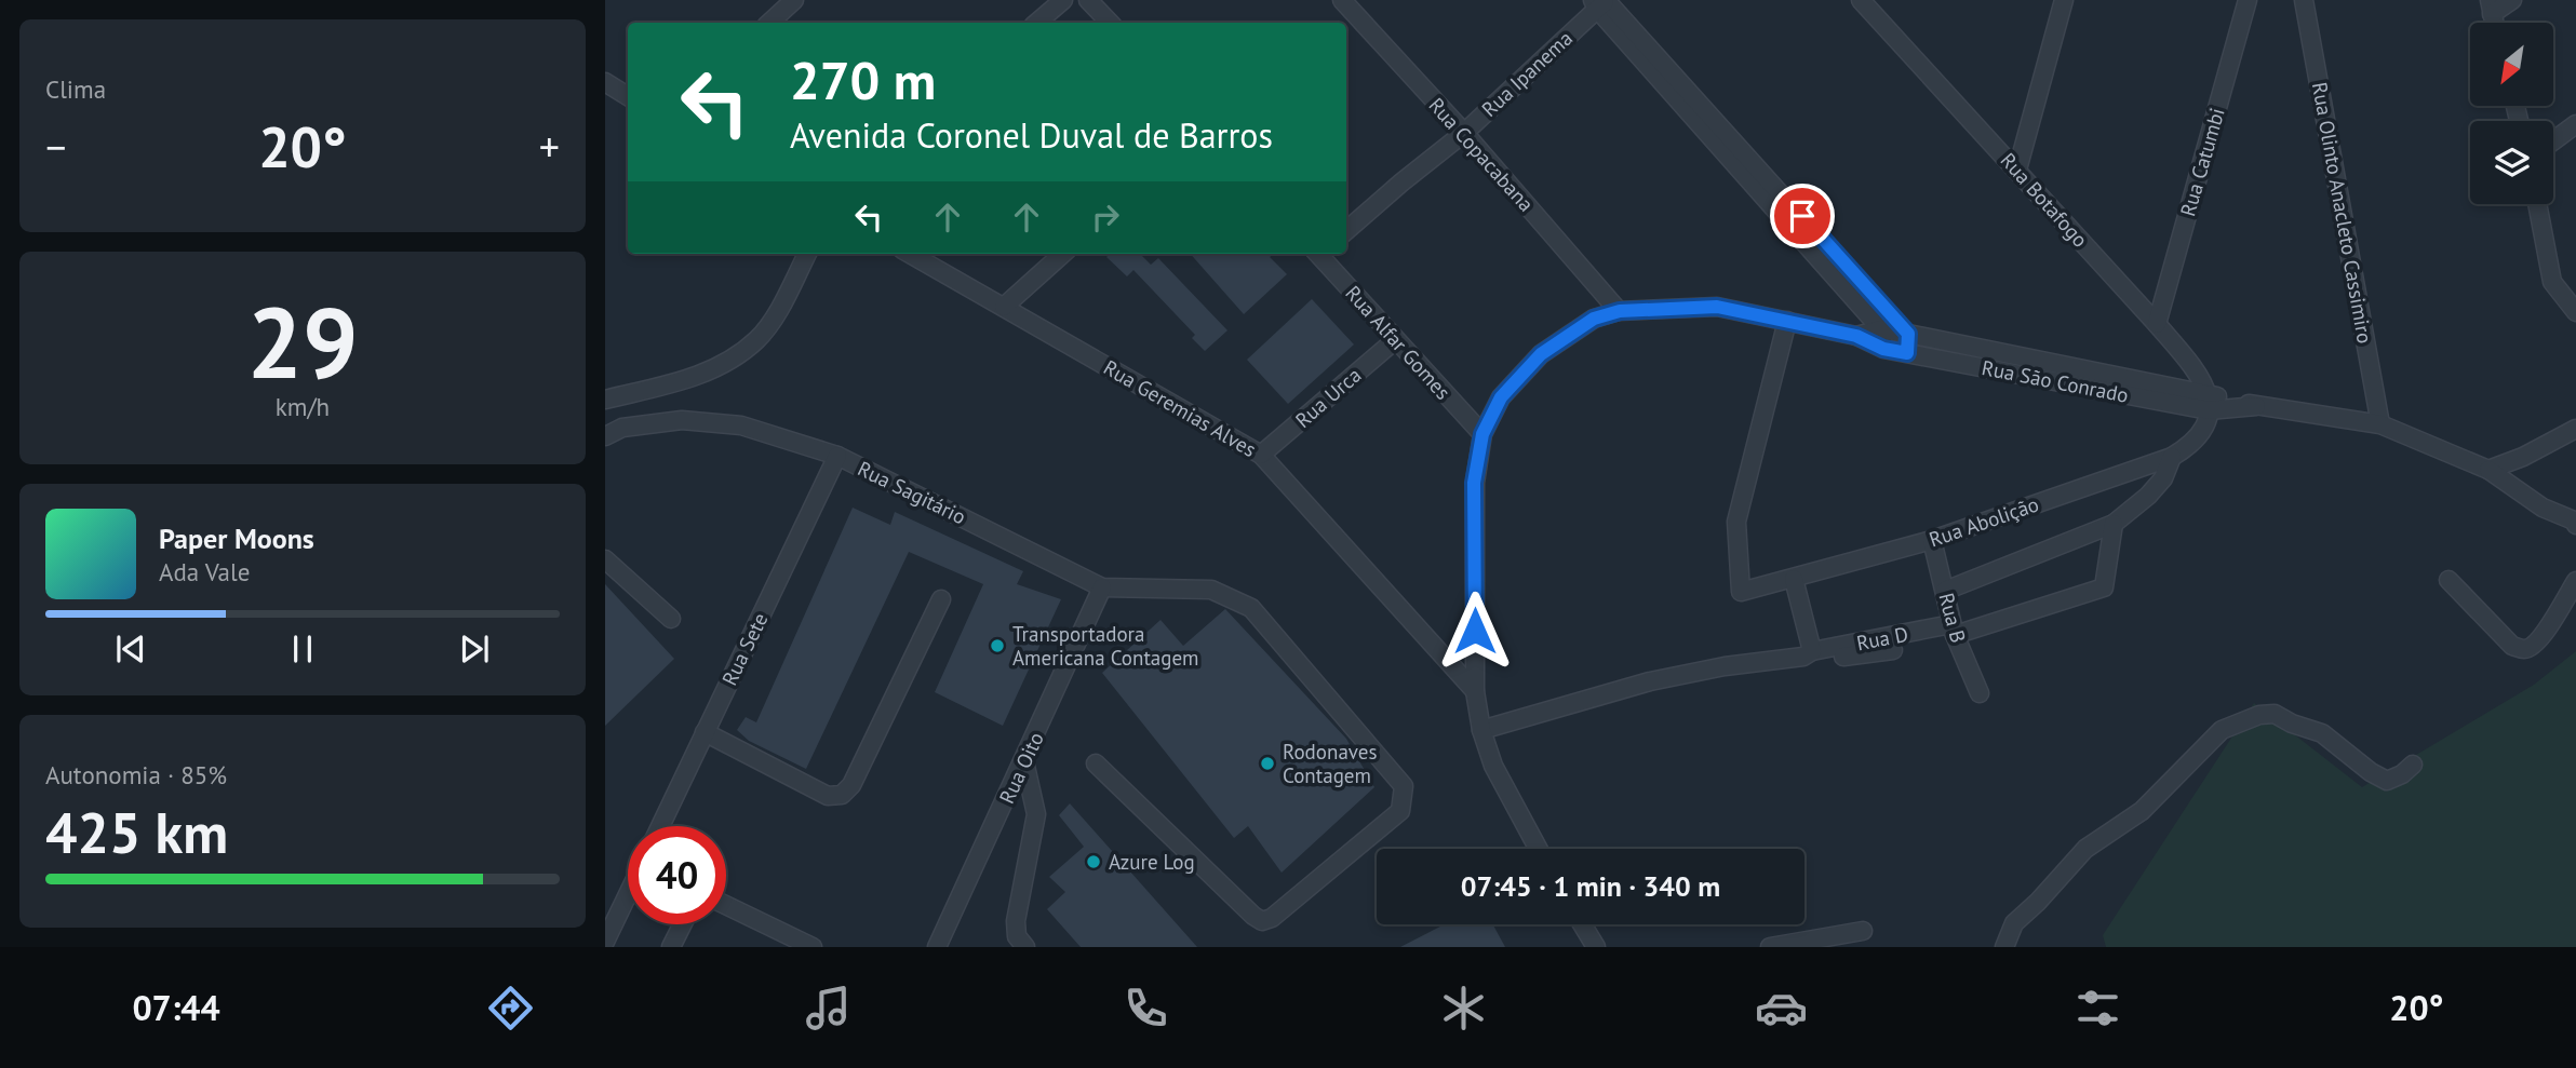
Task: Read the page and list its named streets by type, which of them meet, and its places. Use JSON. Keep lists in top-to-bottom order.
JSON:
{
  "streets": {
    "street": [
      "Rua Ipanema",
      "Rua Copacabana",
      "Rua Catumbi",
      "Rua Botafogo",
      "Rua Olinto Anacleto Cassimiro",
      "Rua Alfar Gomes",
      "Rua São Conrado",
      "Rua Urca",
      "Rua Geremias Alves",
      "Rua Sagitário",
      "Rua Abolição",
      "Rua B",
      "Rua D",
      "Rua Sete",
      "Rua Oito"
    ]
  },
  "crossings": [
    ["Rua Ipanema", "Rua Copacabana"],
    ["Rua Copacabana", "Rua São Conrado"],
    ["Rua Catumbi", "Rua Botafogo"],
    ["Rua Botafogo", "Rua São Conrado"],
    ["Rua Botafogo", "Rua Abolição"],
    ["Rua Olinto Anacleto Cassimiro", "Rua São Conrado"],
    ["Rua Alfar Gomes", "Rua São Conrado"],
    ["Rua Alfar Gomes", "Rua Urca"],
    ["Rua São Conrado", "Rua Geremias Alves"],
    ["Rua São Conrado", "Rua Abolição"],
    ["Rua Urca", "Rua Geremias Alves"],
    ["Rua Sagitário", "Rua Sete"],
    ["Rua Sagitário", "Rua Oito"],
    ["Rua Abolição", "Rua B"],
    ["Rua B", "Rua D"]
  ],
  "places": ["Transportadora Americana Contagem", "Rodonaves Contagem", "Azure Log"],
  "north": "bottom left",
  "page": {
    "tile": [
      "Clima",
      ["29", "km/h"],
      ["Autonomia · 85%", "425 km"]
    ],
    "turn": ["270 m", "Avenida Coronel Duval de Barros"],
    "heat": ["−", "20°", "+"],
    "song": ["Paper Moons", "Ada Vale"],
    "limit": "40",
    "trip": "07:45 · 1 min · 340 m",
    "tabs": ["07:44", "20°"]
  }
}
